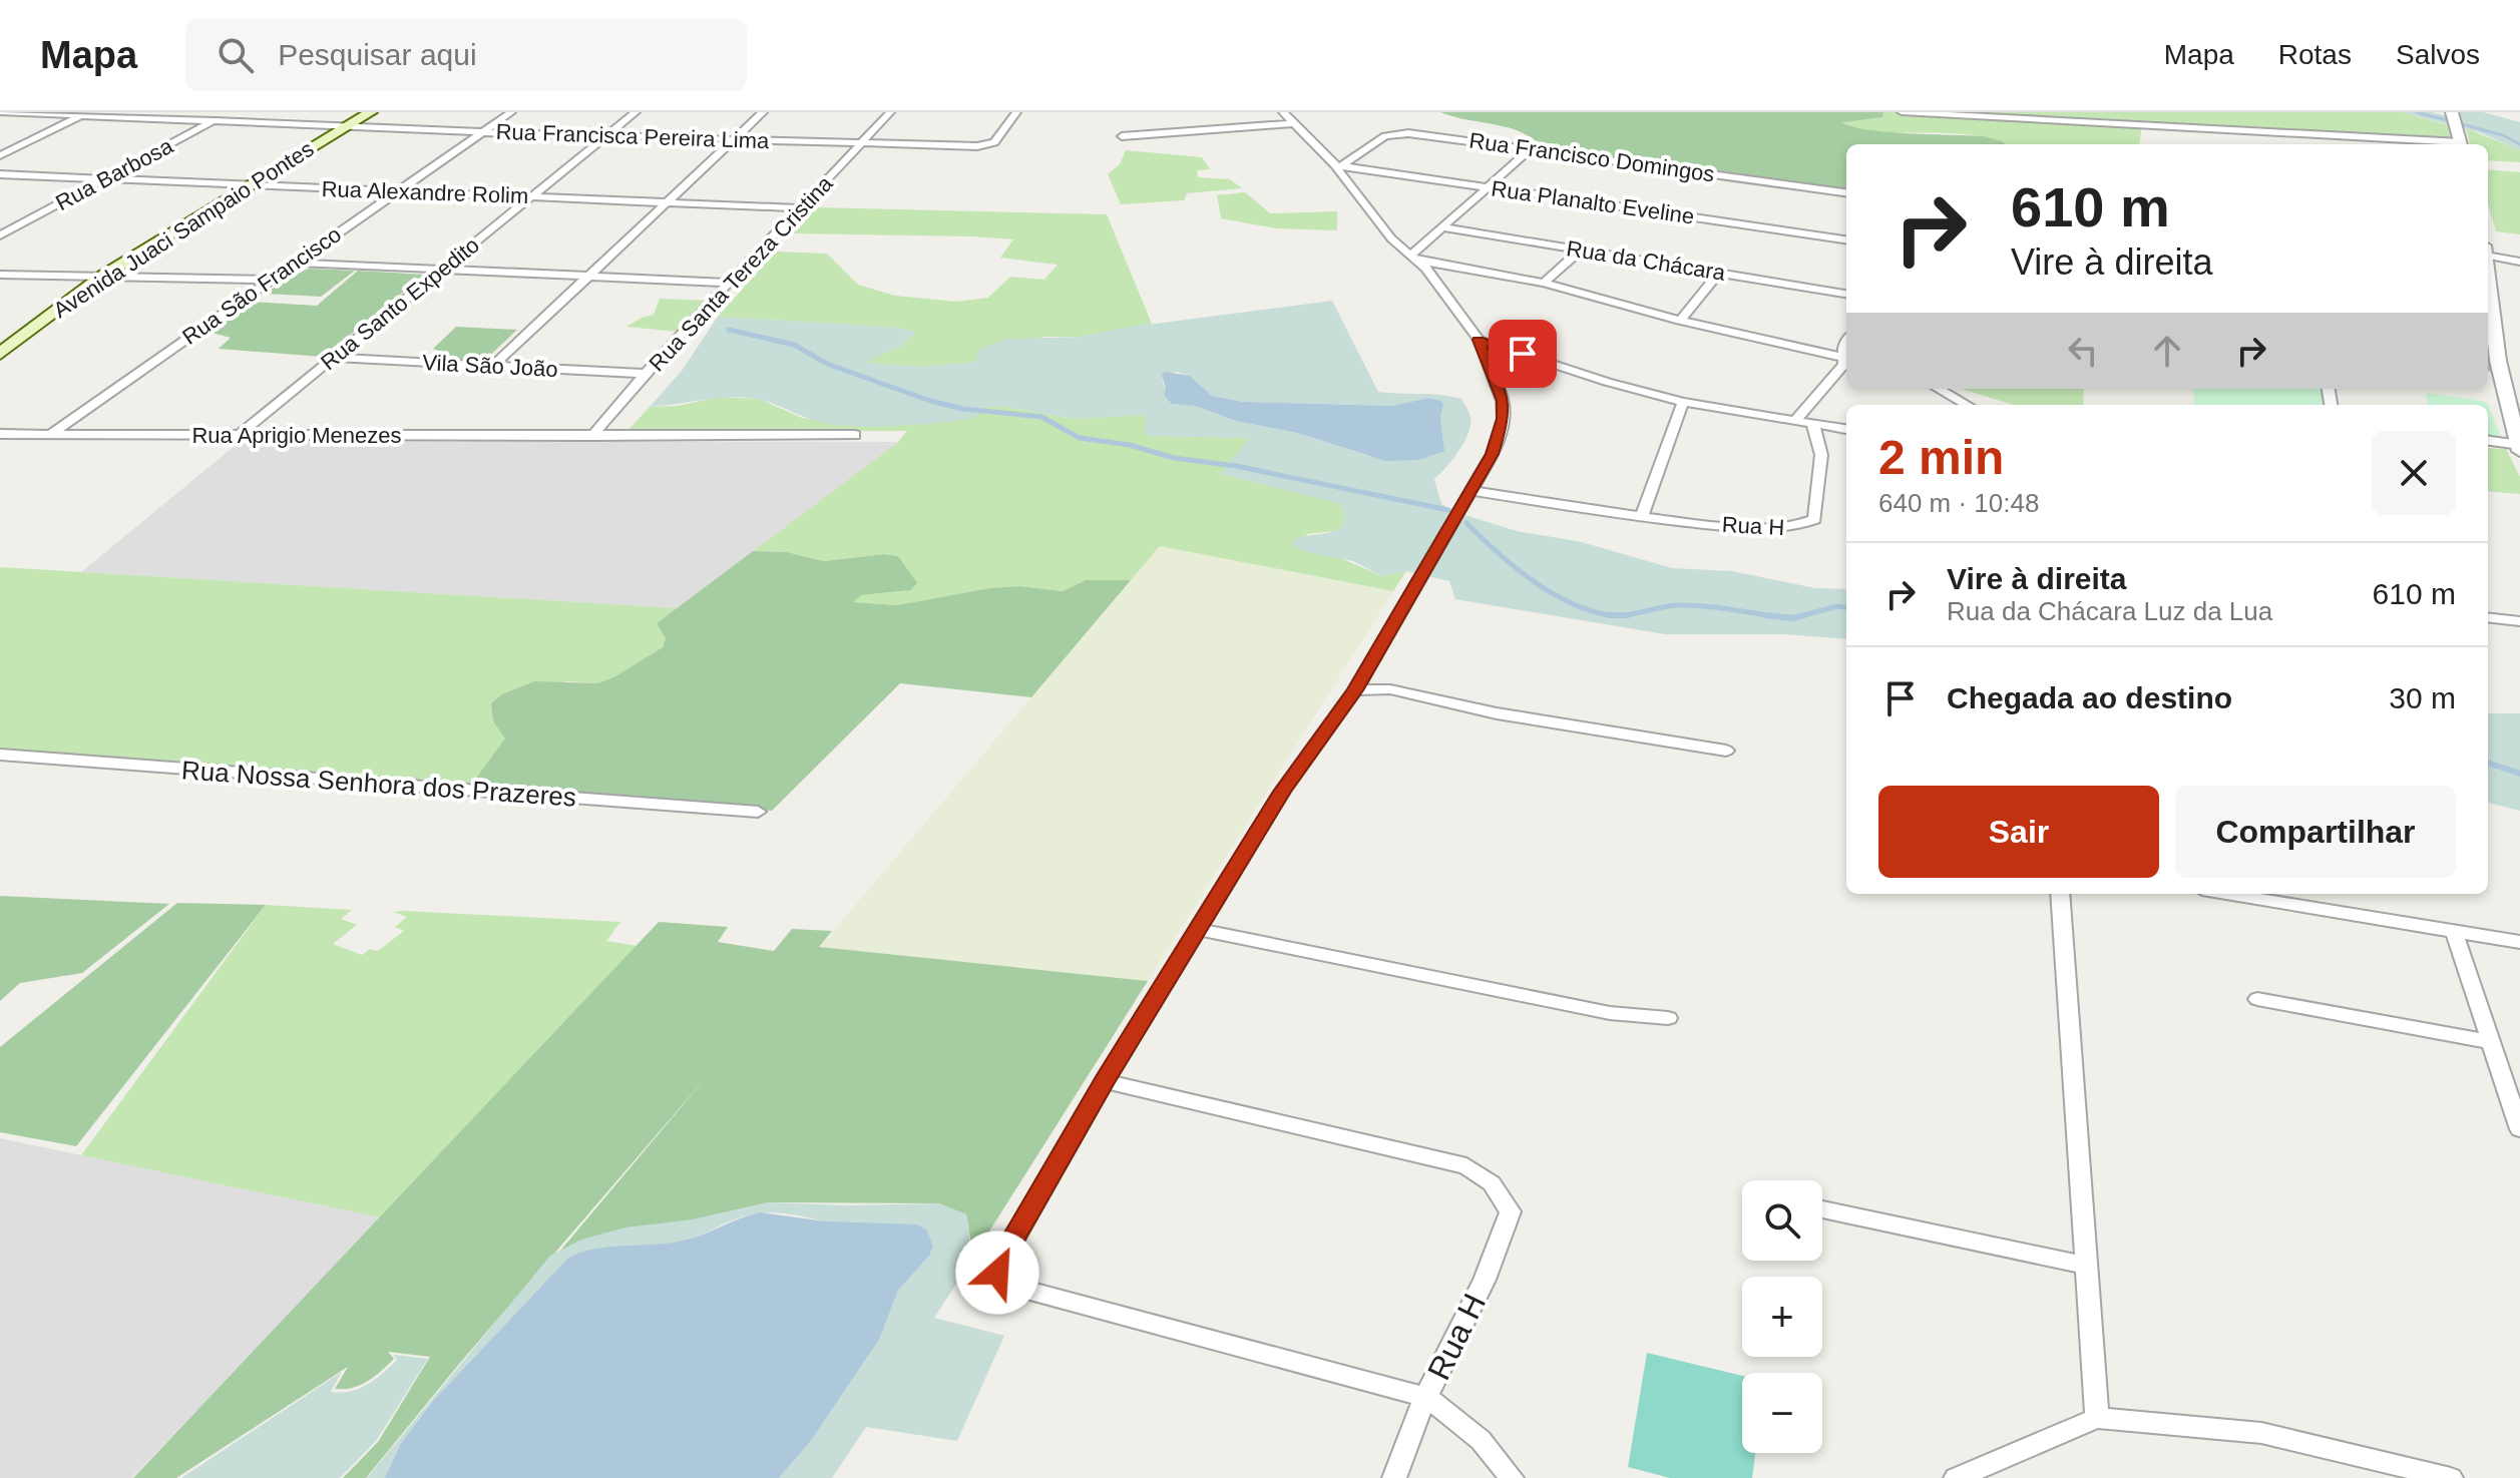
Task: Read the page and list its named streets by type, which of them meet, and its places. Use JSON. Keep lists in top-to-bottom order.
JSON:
{
  "streets": {
    "main road": ["Avenida Juaci Sampaio Pontes"],
    "street": [
      "Rua Francisca Pereira Lima",
      "Rua Francisco Domingos",
      "Rua Barbosa",
      "Rua Alexandre Rolim",
      "Rua Planalto Eveline",
      "Rua da Chácara",
      "Rua Santa Tereza Cristina",
      "Rua São Francisco",
      "Rua Santo Expedito",
      "Vila São João",
      "Rua Aprigio Menezes",
      "Rua H",
      "Rua Nossa Senhora dos Prazeres"
    ]
  },
  "crossings": [
    ["Rua Francisca Pereira Lima", "Rua Barbosa"],
    ["Rua Francisca Pereira Lima", "Avenida Juaci Sampaio Pontes"],
    ["Rua Francisca Pereira Lima", "Rua Santa Tereza Cristina"],
    ["Rua Francisca Pereira Lima", "Rua São Francisco"],
    ["Rua Francisca Pereira Lima", "Rua Santo Expedito"],
    ["Rua Francisco Domingos", "Rua Planalto Eveline"],
    ["Rua Barbosa", "Rua Alexandre Rolim"],
    ["Rua Alexandre Rolim", "Avenida Juaci Sampaio Pontes"],
    ["Rua Alexandre Rolim", "Rua Santa Tereza Cristina"],
    ["Rua Alexandre Rolim", "Rua São Francisco"],
    ["Rua Alexandre Rolim", "Rua Santo Expedito"],
    ["Rua Santa Tereza Cristina", "Vila São João"],
    ["Rua Santa Tereza Cristina", "Rua Aprigio Menezes"],
    ["Rua São Francisco", "Rua Aprigio Menezes"],
    ["Rua Santo Expedito", "Vila São João"],
    ["Rua Santo Expedito", "Rua Aprigio Menezes"]
  ],
  "page": {
    "header": "Mapa",
    "search": "Pesquisar aqui",
    "nav": ["Mapa", "Rotas", "Salvos"],
    "turn": ["610 m", "Vire à direita"],
    "heading": ["2 min", "640 m · 10:48"],
    "list": [
      {
        "name": "Vire à direita",
        "note": "Rua da Chácara Luz da Lua",
        "value": "610 m"
      },
      {
        "name": "Chegada ao destino",
        "value": "30 m"
      }
    ],
    "buttons": ["Sair", "Compartilhar"],
    "map_buttons": ["+", "−"]
  }
}
